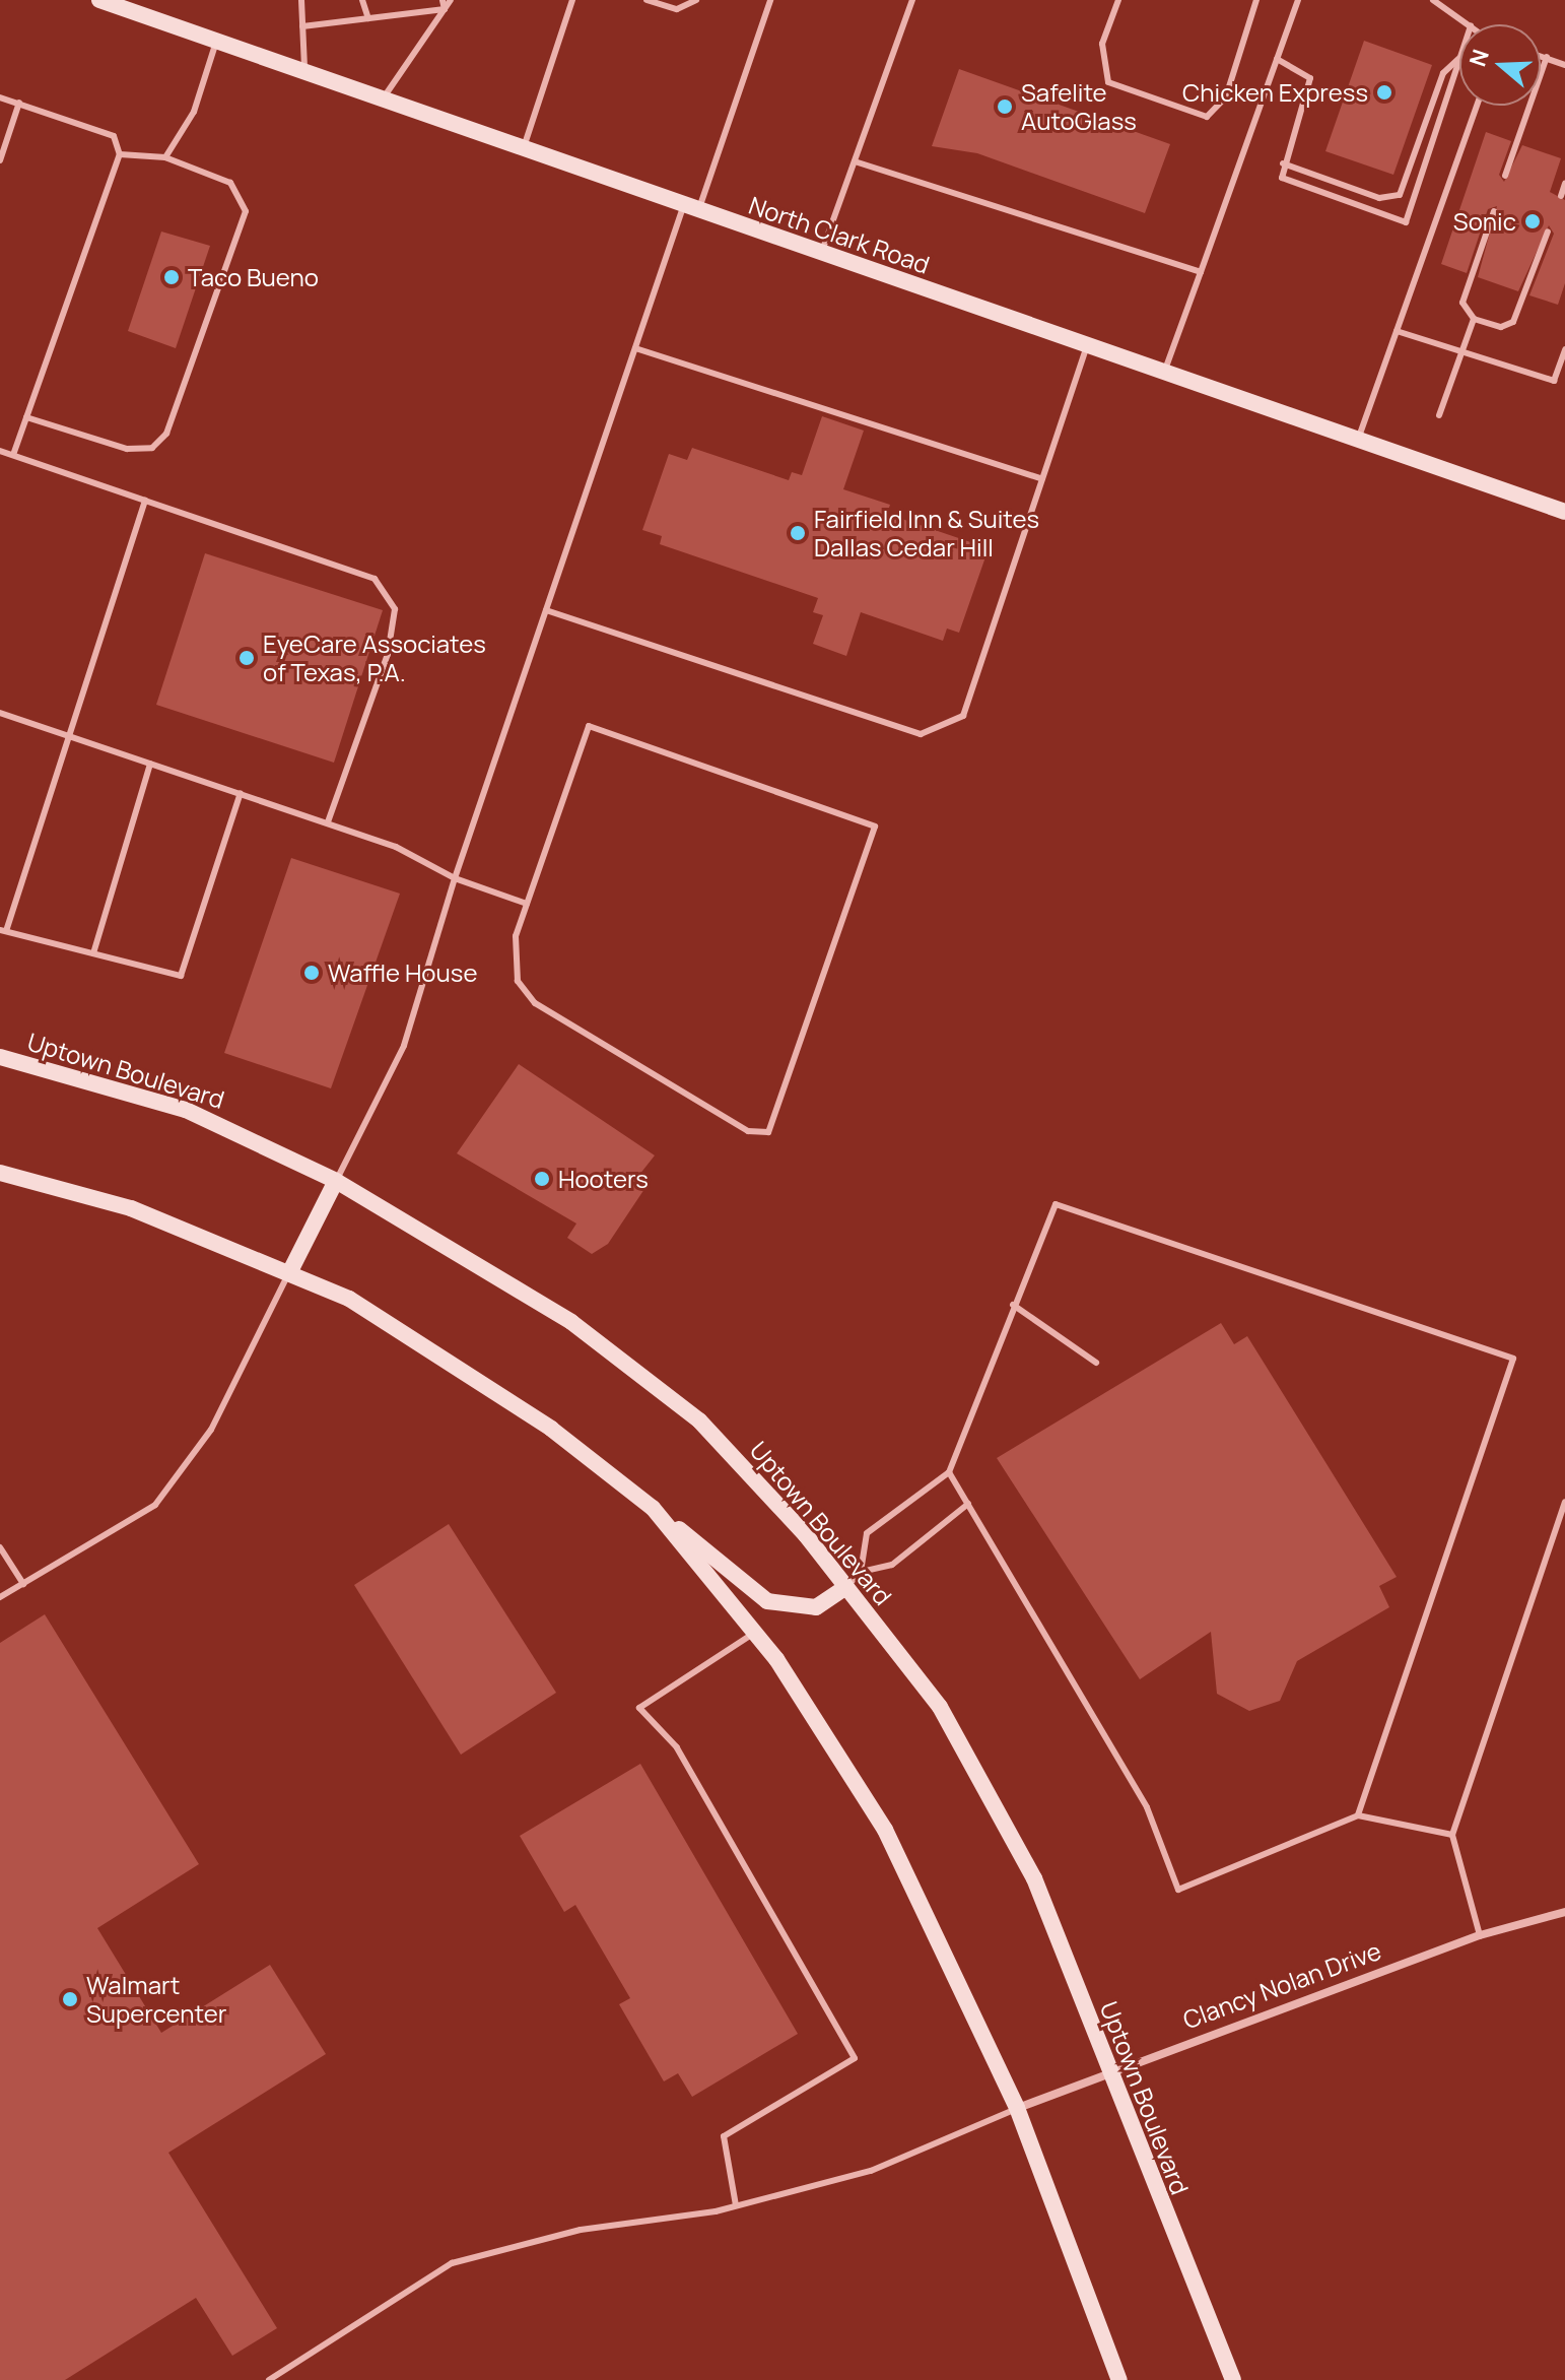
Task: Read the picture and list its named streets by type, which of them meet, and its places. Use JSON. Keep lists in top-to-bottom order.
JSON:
{
  "streets": {
    "street": ["North Clark Road", "Uptown Boulevard", "Clancy Nolan Drive"]
  },
  "crossings": [
    ["Uptown Boulevard", "Clancy Nolan Drive"]
  ],
  "places": [
    "Chicken Express",
    "Safelite AutoGlass",
    "Sonic",
    "Taco Bueno",
    "Fairfield Inn & Suites Dallas Cedar Hill",
    "EyeCare Associates of Texas, P.A.",
    "Waffle House",
    "Hooters",
    "Walmart Supercenter"
  ],
  "north": "left"
}
